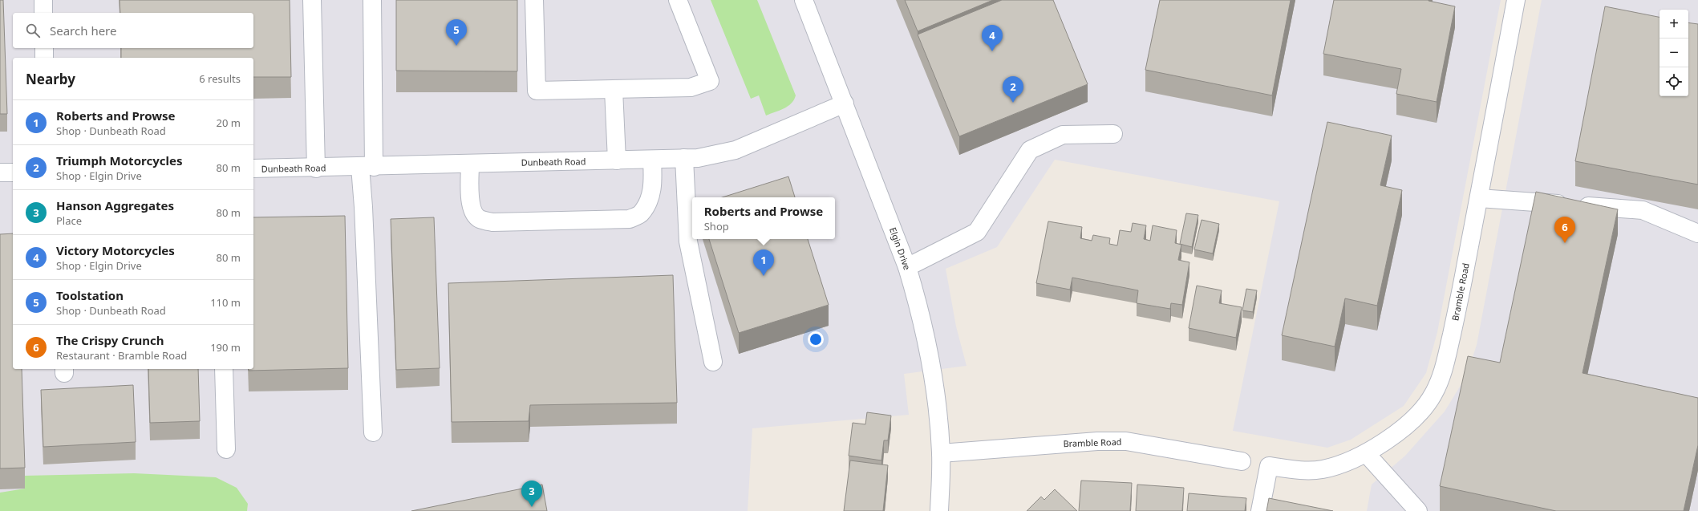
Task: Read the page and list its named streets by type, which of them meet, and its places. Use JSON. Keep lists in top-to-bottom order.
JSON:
{
  "streets": {
    "street": ["Dunbeath Road", "Elgin Drive", "Bramble Road"]
  },
  "crossings": [
    ["Dunbeath Road", "Elgin Drive"],
    ["Elgin Drive", "Bramble Road"]
  ],
  "page": {
    "map_buttons": ["+", "−"],
    "search": "Search here",
    "pins": [
      "5",
      "4",
      "2",
      "6",
      "1",
      "3"
    ],
    "heading": ["Nearby", "6 results"],
    "list": [
      {
        "mark": "1",
        "name": "Roberts and Prowse",
        "note": "Shop · Dunbeath Road",
        "value": "20 m"
      },
      {
        "mark": "2",
        "name": "Triumph Motorcycles",
        "note": "Shop · Elgin Drive",
        "value": "80 m"
      },
      {
        "mark": "3",
        "name": "Hanson Aggregates",
        "note": "Place",
        "value": "80 m"
      },
      {
        "mark": "4",
        "name": "Victory Motorcycles",
        "note": "Shop · Elgin Drive",
        "value": "80 m"
      },
      {
        "mark": "5",
        "name": "Toolstation",
        "note": "Shop · Dunbeath Road",
        "value": "110 m"
      },
      {
        "mark": "6",
        "name": "The Crispy Crunch",
        "note": "Restaurant · Bramble Road",
        "value": "190 m"
      }
    ],
    "popup": ["Roberts and Prowse", "Shop"]
  }
}
